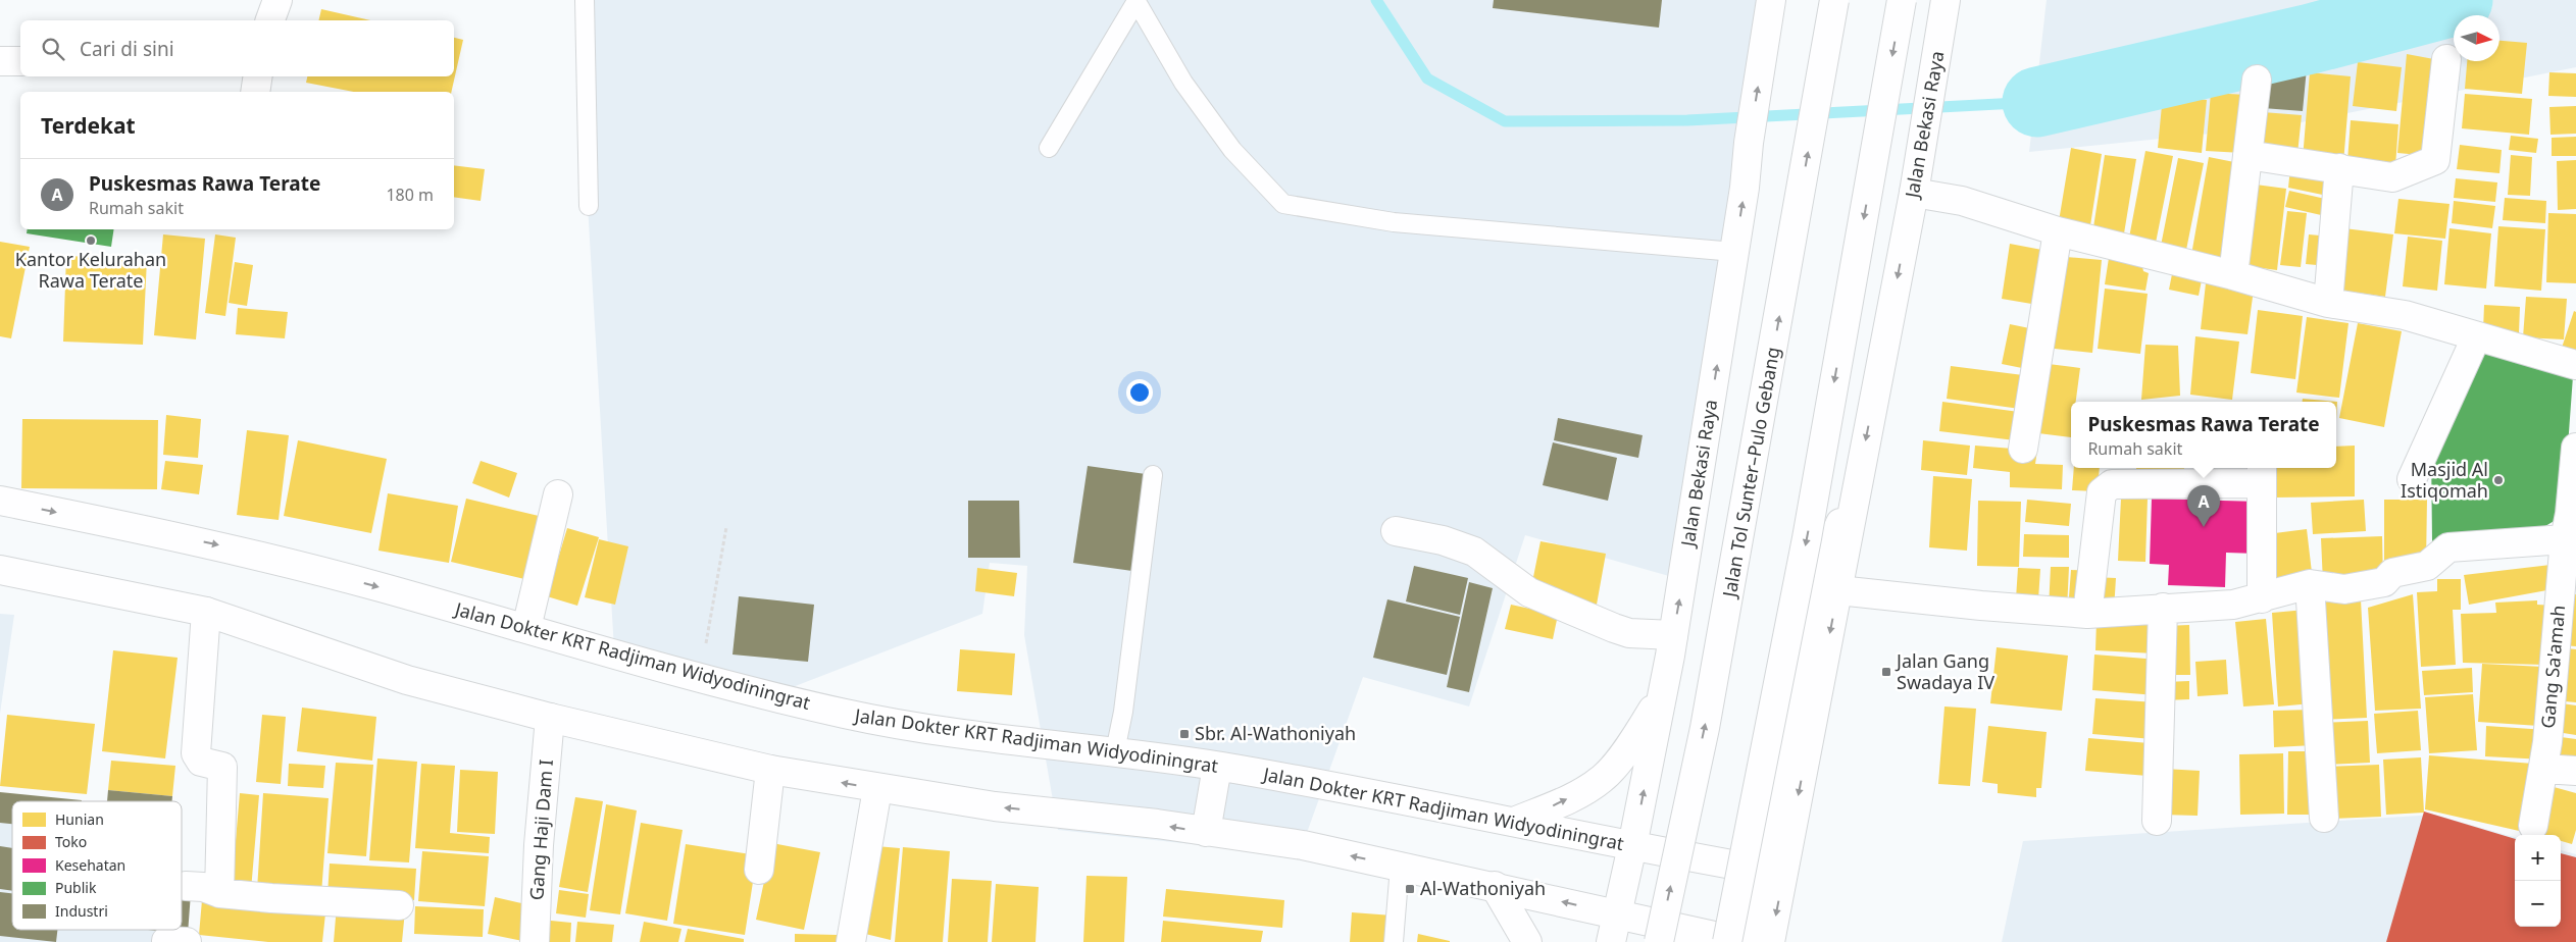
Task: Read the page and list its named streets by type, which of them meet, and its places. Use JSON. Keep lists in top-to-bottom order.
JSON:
{
  "streets": {
    "main road": [
      "Jalan Bekasi Raya",
      "Jalan Tol Sunter–Pulo Gebang",
      "Jalan Dokter KRT Radjiman Widyodiningrat",
      "Gang Sa'amah",
      "Gang Haji Dam I"
    ]
  },
  "crossings": [
    ["Jalan Bekasi Raya", "Jalan Dokter KRT Radjiman Widyodiningrat"]
  ],
  "places": {
    "other": ["Kantor Kelurahan Rawa Terate", "Masjid Al Istiqomah"],
    "transit": ["Jalan Gang Swadaya IV", "Sbr. Al-Wathoniyah", "Al-Wathoniyah"]
  },
  "legend": [
    "Hunian",
    "Toko",
    "Kesehatan",
    "Publik",
    "Industri"
  ],
  "north": "right",
  "page": {
    "search": "Cari di sini",
    "heading": "Terdekat",
    "list": [
      {
        "mark": "A",
        "name": "Puskesmas Rawa Terate",
        "note": "Rumah sakit",
        "value": "180 m"
      }
    ],
    "popup": ["Puskesmas Rawa Terate", "Rumah sakit"],
    "pins": "A",
    "map_buttons": ["+", "−"]
  }
}
